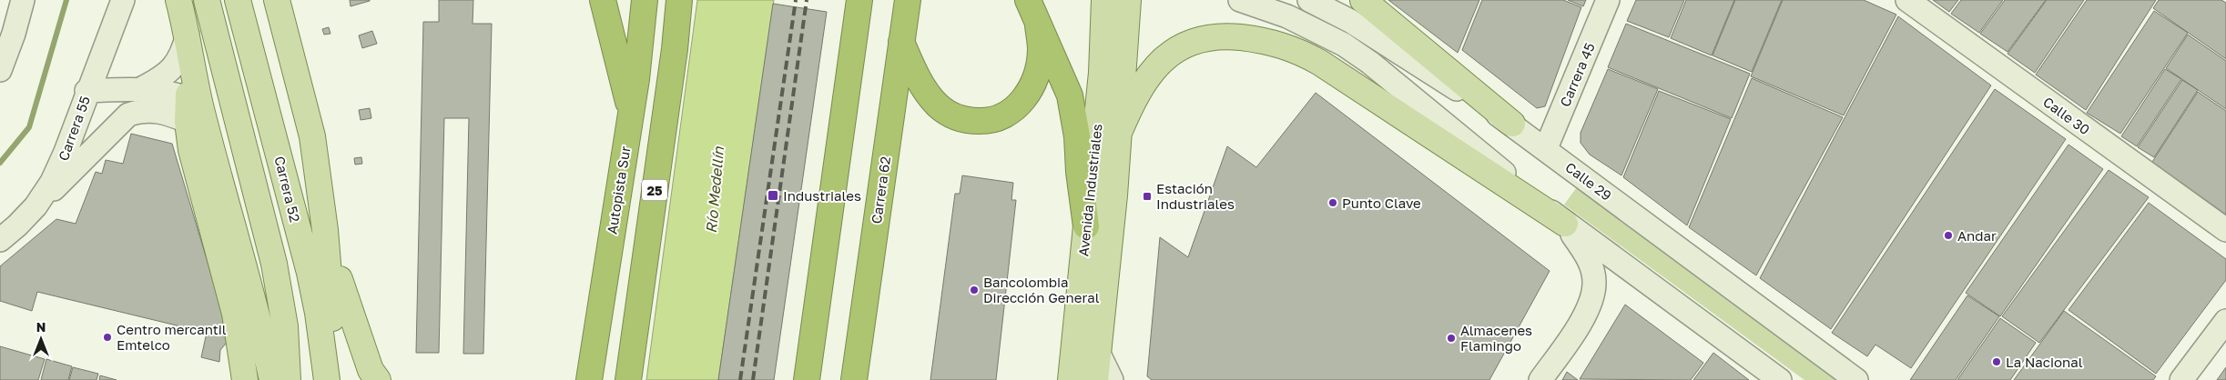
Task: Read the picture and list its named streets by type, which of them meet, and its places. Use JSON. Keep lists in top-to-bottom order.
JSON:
{
  "streets": {
    "highway": ["Autopista Sur", "25", "Carrera 62"],
    "main road": ["Carrera 52", "Avenida Industriales"],
    "street": [
      "Carrera 45",
      "Calle 30",
      "Carrera 55",
      "Calle 29"
    ]
  },
  "crossings": [
    ["Carrera 45", "Calle 29"]
  ],
  "water": ["Río Medellín"],
  "places": {
    "transit": ["Industriales", "Estación Industriales"],
    "other": [
      "Punto Clave",
      "Andar",
      "Bancolombia Dirección General",
      "Centro mercantil Emtelco",
      "Almacenes Flamingo",
      "La Nacional"
    ]
  },
  "north": "top"
}
